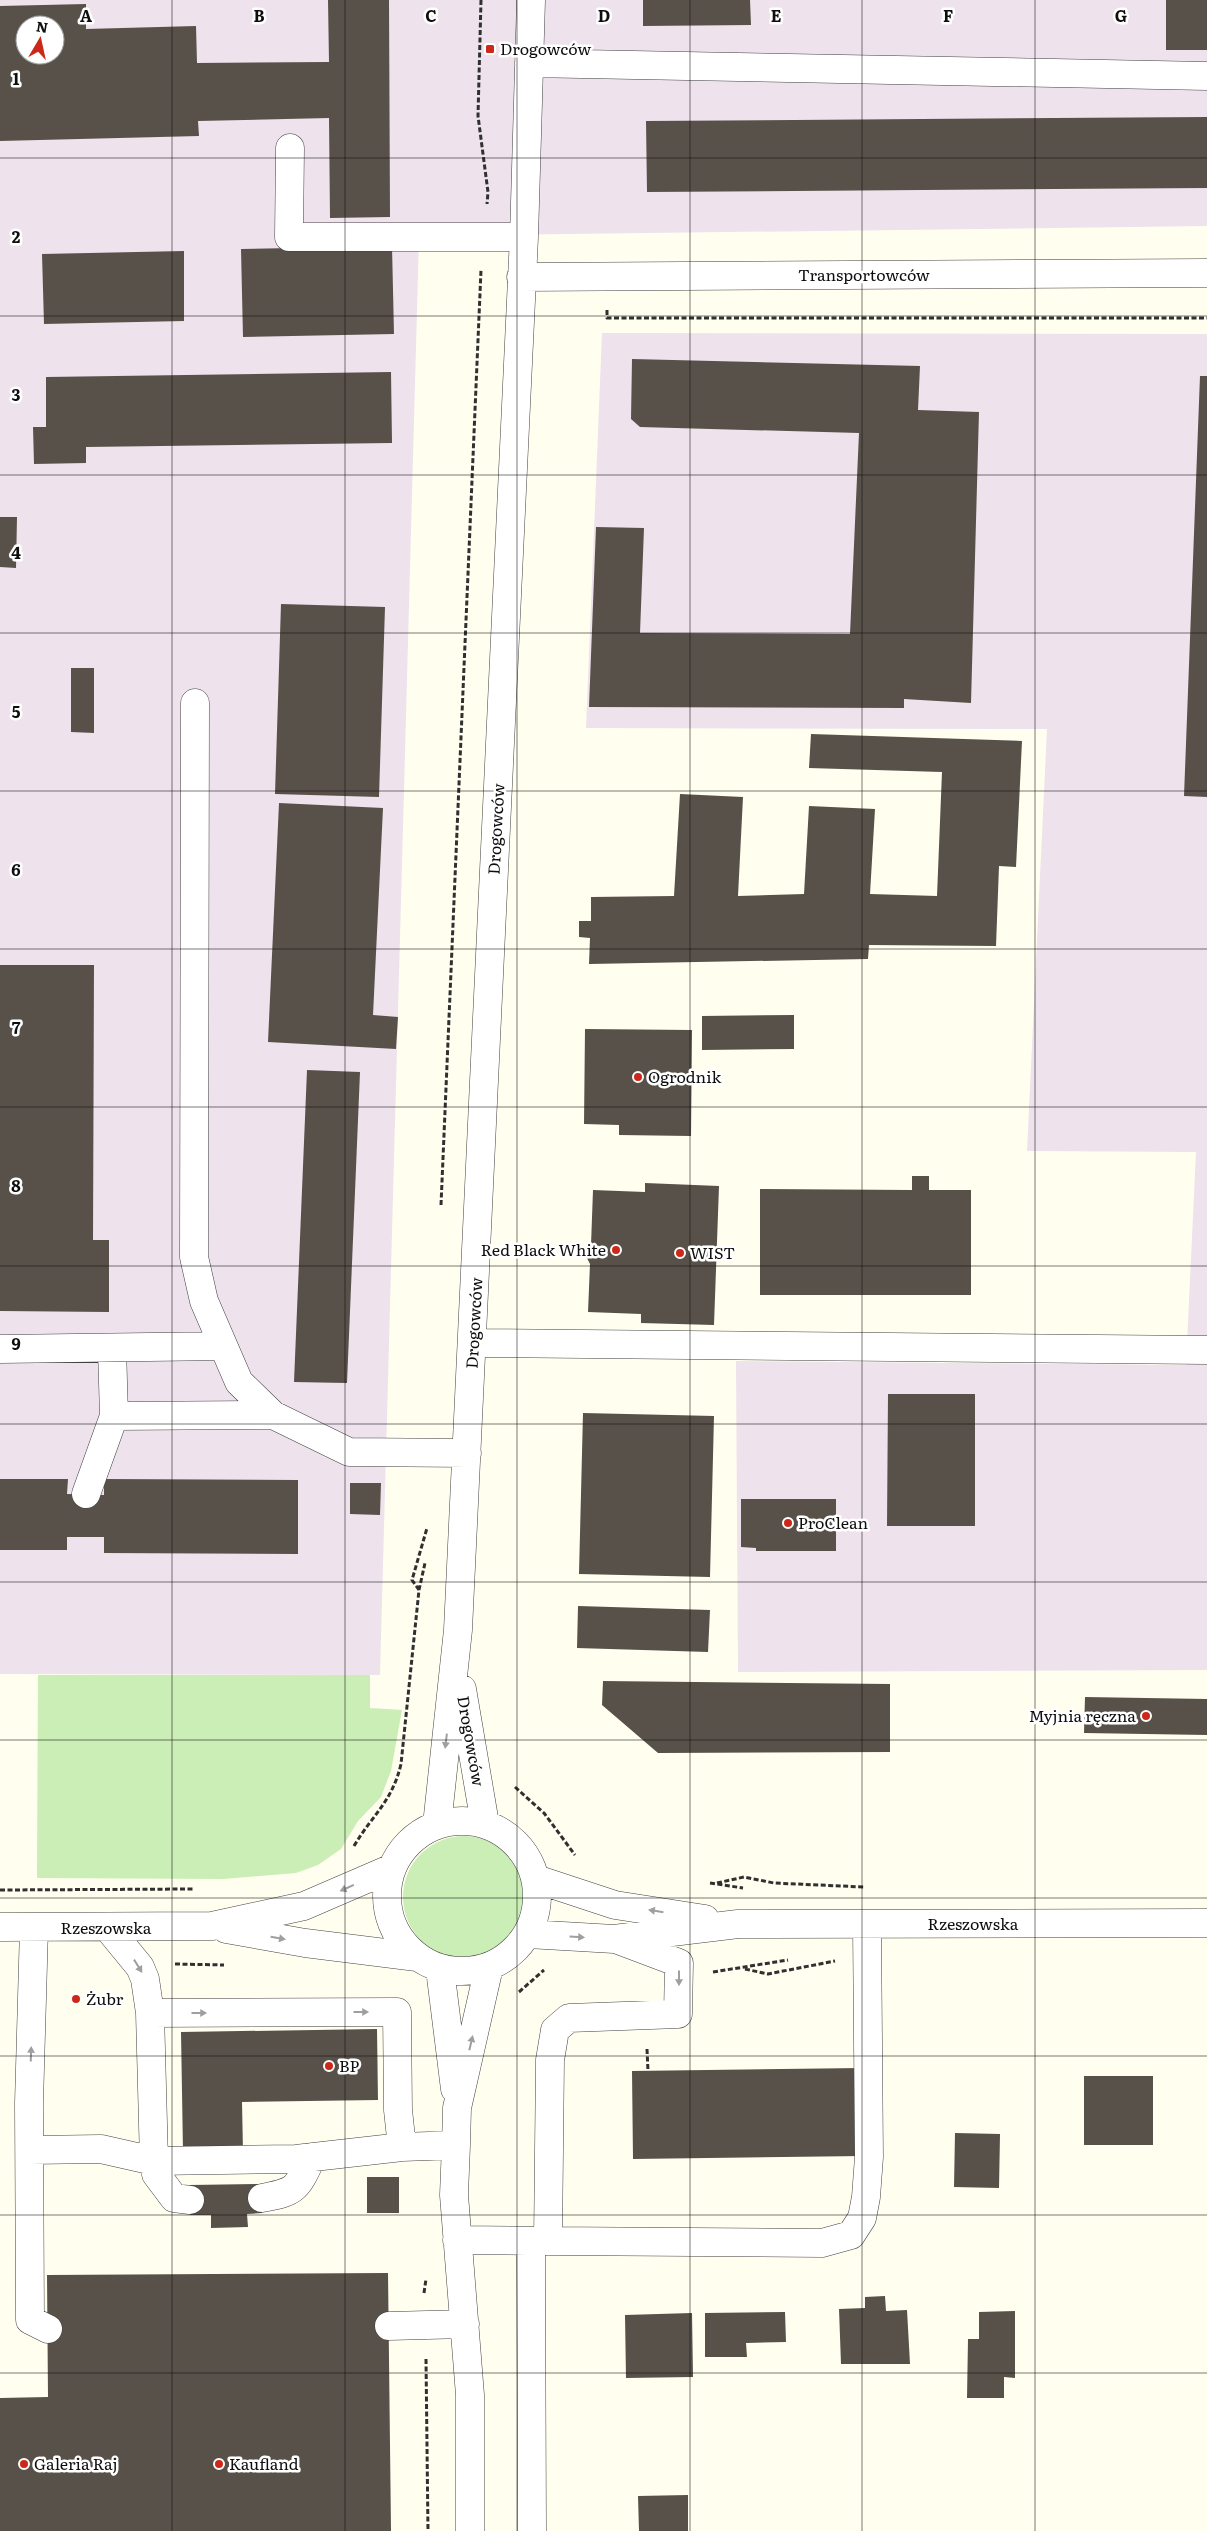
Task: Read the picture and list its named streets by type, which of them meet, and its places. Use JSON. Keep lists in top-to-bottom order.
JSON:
{
  "streets": {
    "street": ["Transportowców", "Drogowców", "Rzeszowska"]
  },
  "crossings": [
    ["Transportowców", "Drogowców"],
    ["Drogowców", "Rzeszowska"]
  ],
  "places": {
    "transit": ["Drogowców"],
    "other": [
      "Ogrodnik",
      "Red Black White",
      "WIST",
      "ProClean",
      "Myjnia ręczna",
      "Żubr",
      "BP",
      "Galeria Raj",
      "Kaufland"
    ]
  },
  "north": "top",
  "grid": {
    "columns": [
      "A",
      "B",
      "C",
      "D",
      "E",
      "F",
      "G"
    ],
    "rows": [
      "1",
      "2",
      "3",
      "4",
      "5",
      "6",
      "7",
      "8",
      "9"
    ]
  }
}
